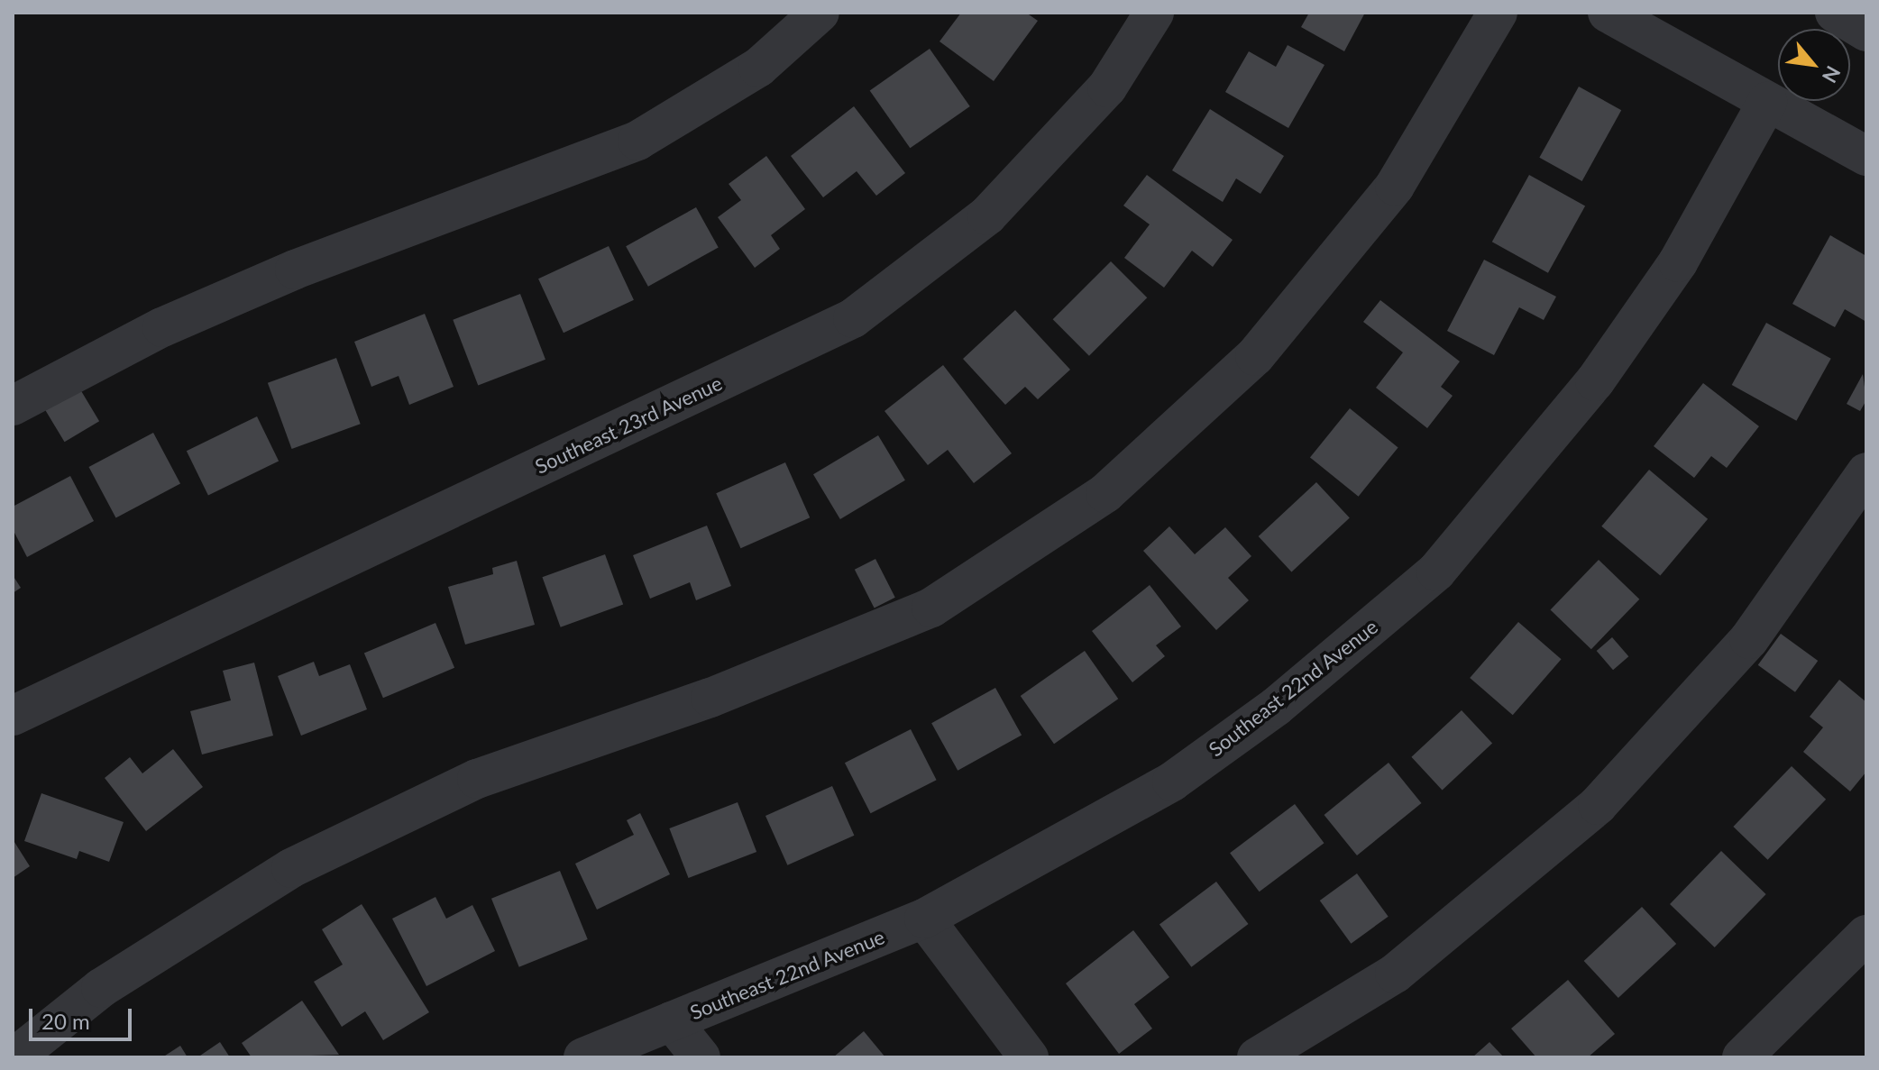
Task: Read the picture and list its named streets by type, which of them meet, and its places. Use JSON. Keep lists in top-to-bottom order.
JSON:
{
  "streets": {
    "street": ["Southeast 23rd Avenue", "Southeast 22nd Avenue"]
  },
  "scale_bar": "20 m",
  "north": "bottom right"
}
